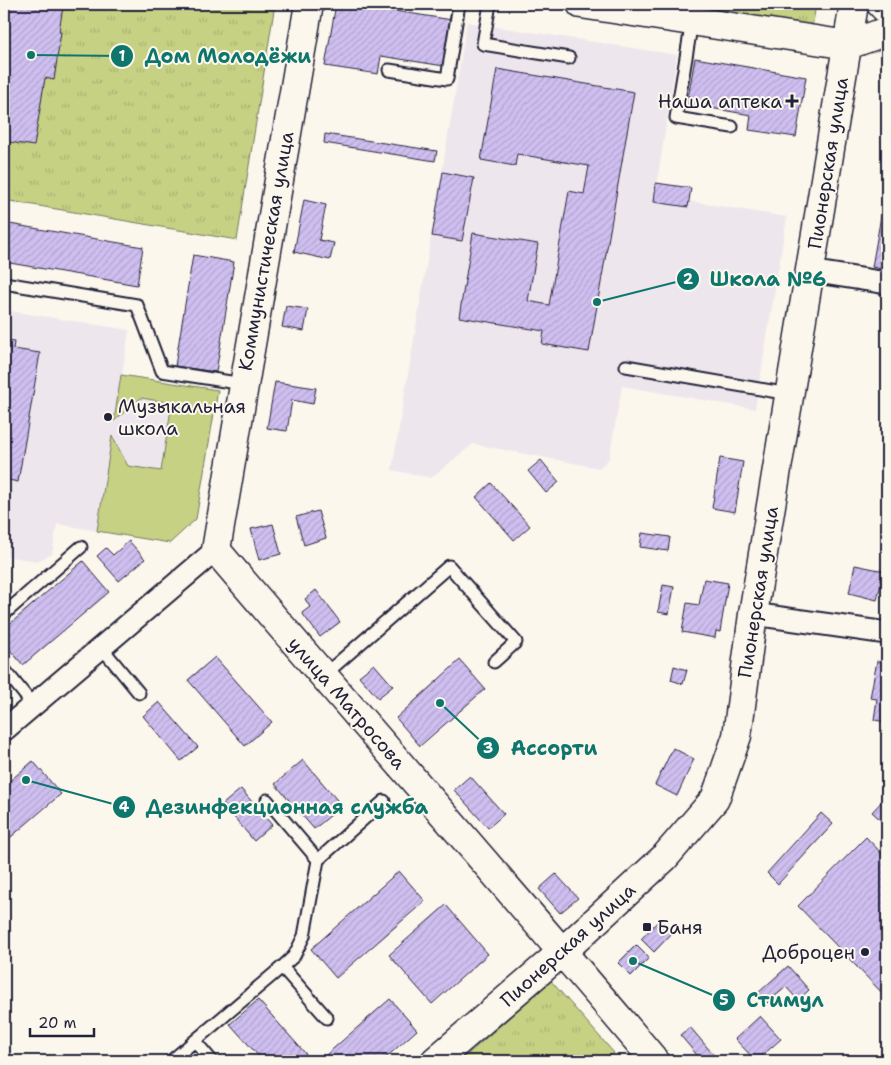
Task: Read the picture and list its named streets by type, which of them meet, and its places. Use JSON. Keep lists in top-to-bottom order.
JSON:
{
  "streets": {
    "street": ["Пионерская улица", "Коммунистическая улица", "улица Матросова"]
  },
  "crossings": [
    ["Пионерская улица", "улица Матросова"],
    ["Коммунистическая улица", "улица Матросова"]
  ],
  "places": {
    "other": [
      "Дом Молодёжи",
      "Школа №6",
      "Музыкальная школа",
      "Ассорти",
      "Дезинфекционная служба",
      "Доброцен",
      "Стимул"
    ],
    "health": ["Наша аптека"],
    "transit": ["Баня"]
  },
  "scale_bar": "20 m"
}
